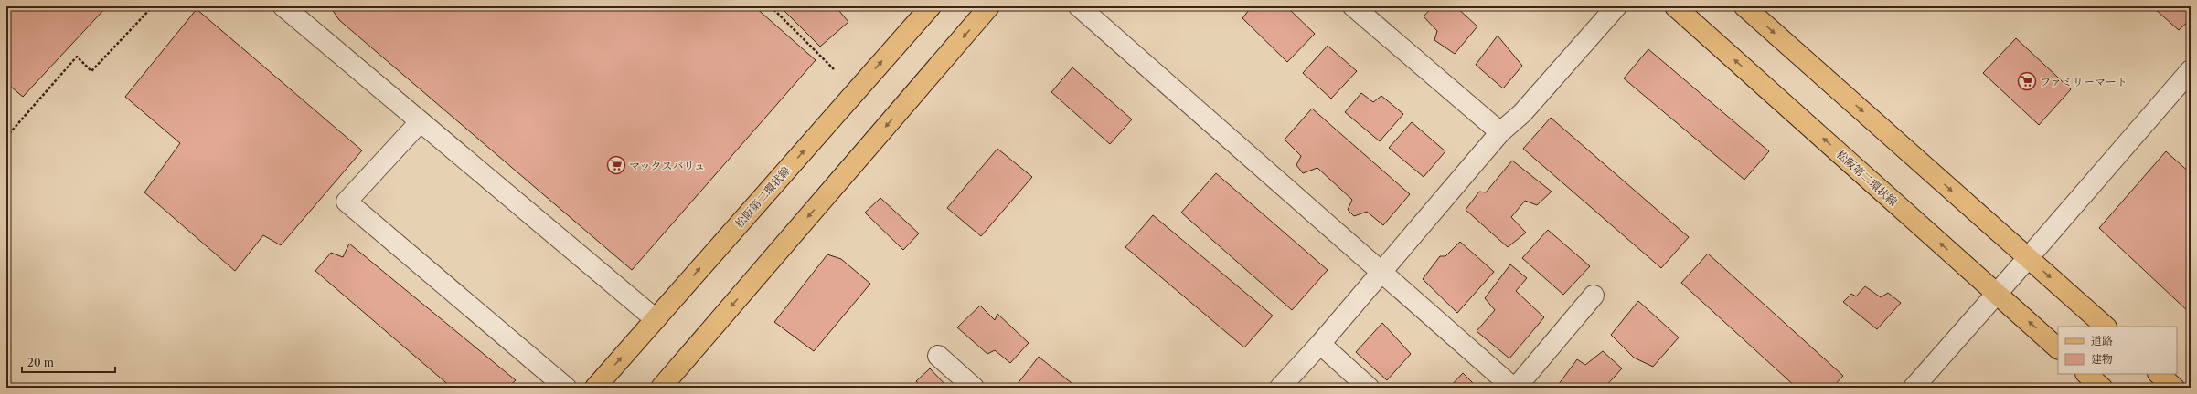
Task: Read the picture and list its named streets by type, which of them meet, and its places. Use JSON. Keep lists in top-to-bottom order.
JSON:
{
  "streets": {
    "main road": ["松阪第二環状線"]
  },
  "places": {
    "supermarket": ["ファミリーマート", "マックスバリュ"]
  },
  "legend": ["道路", "建物"],
  "scale_bar": "20 m"
}
